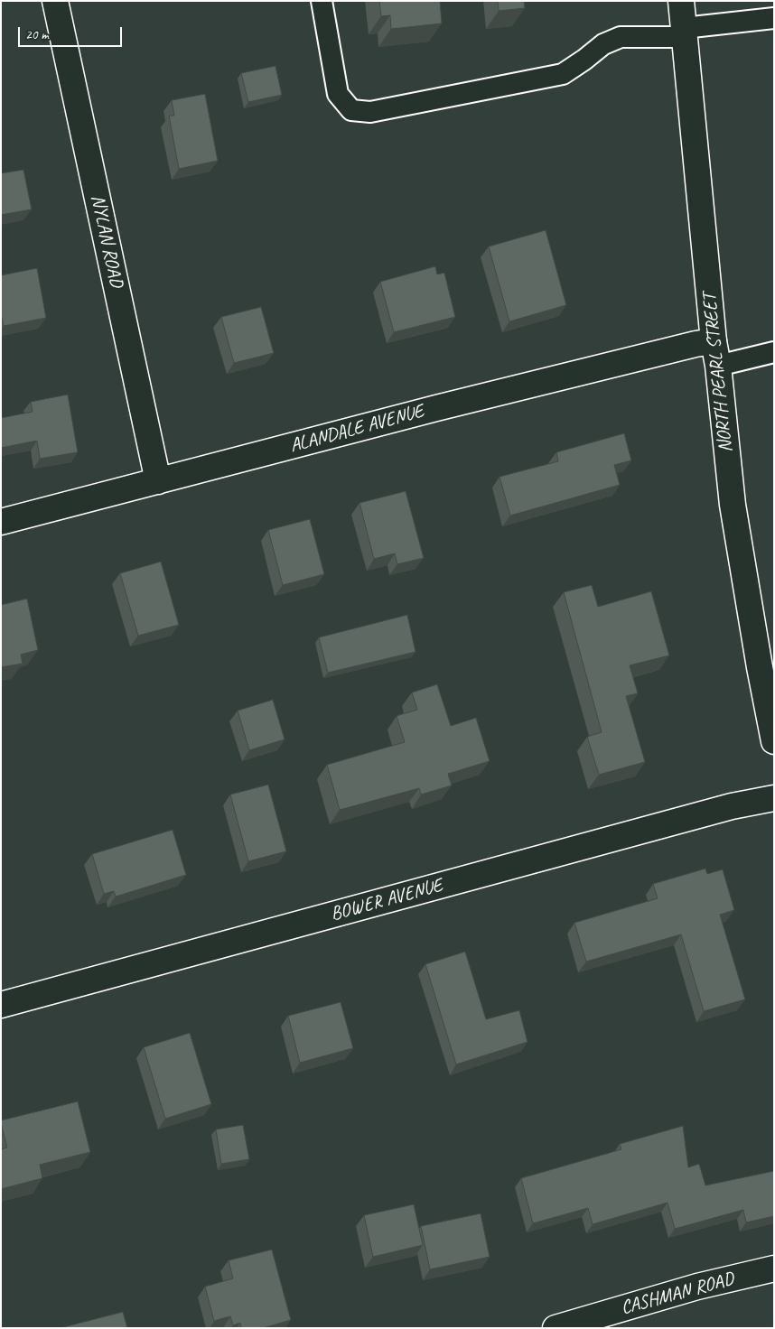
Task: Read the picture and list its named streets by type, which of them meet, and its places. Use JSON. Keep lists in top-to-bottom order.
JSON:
{
  "streets": {
    "street": [
      "NYLAN ROAD",
      "NORTH PEARL STREET",
      "ALANDALE AVENUE",
      "BOWER AVENUE",
      "CASHMAN ROAD"
    ]
  },
  "crossings": [
    ["NYLAN ROAD", "ALANDALE AVENUE"],
    ["NORTH PEARL STREET", "ALANDALE AVENUE"]
  ],
  "scale_bar": "20 m"
}
